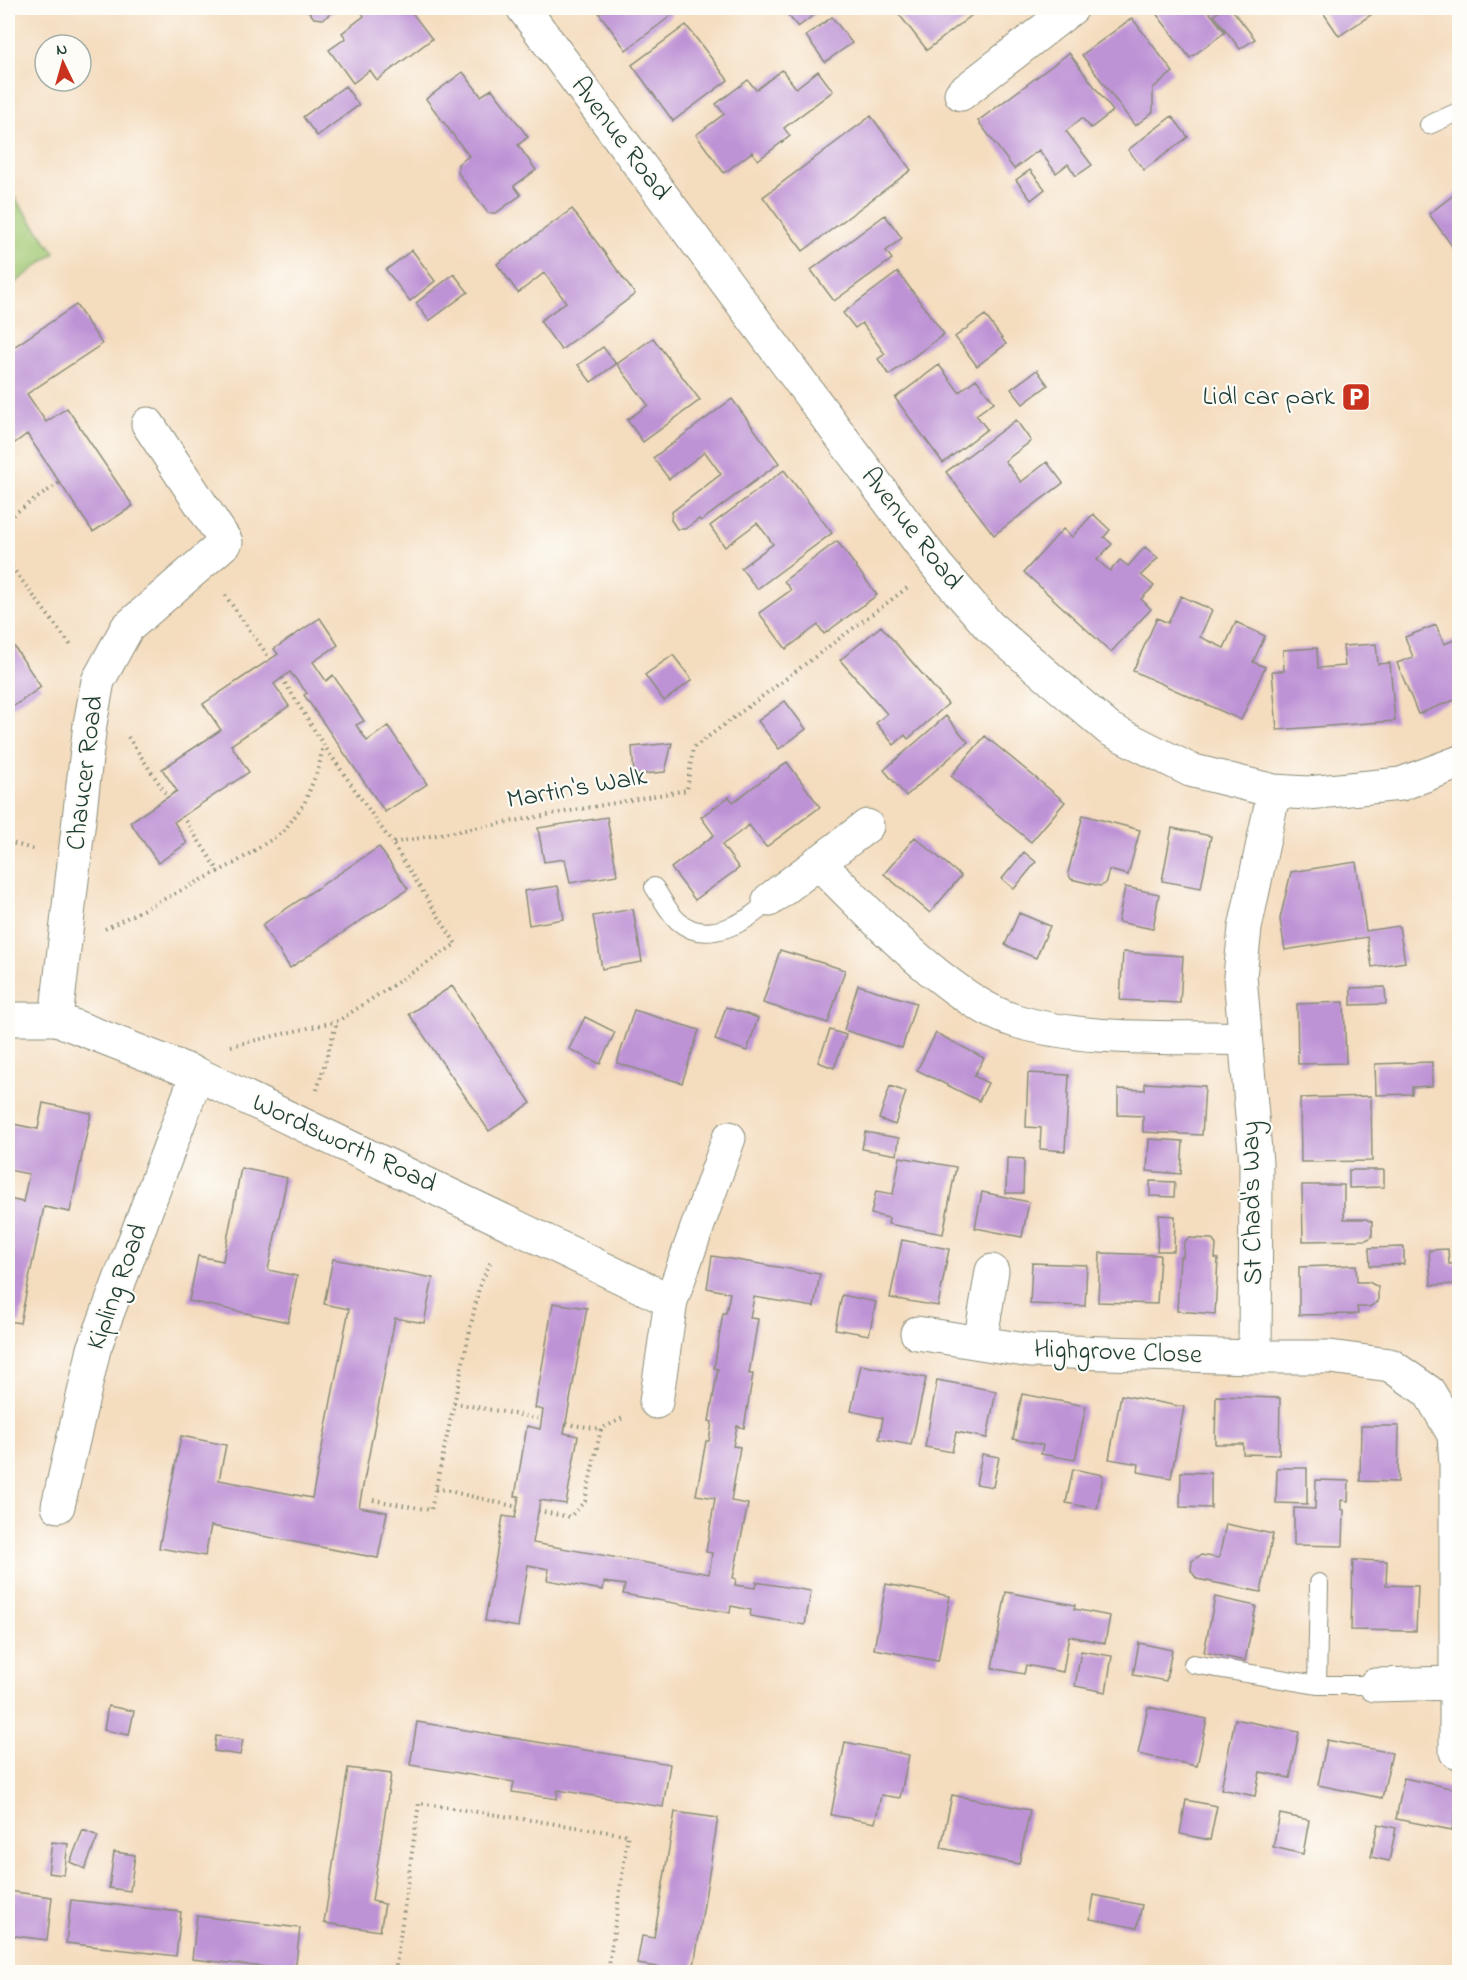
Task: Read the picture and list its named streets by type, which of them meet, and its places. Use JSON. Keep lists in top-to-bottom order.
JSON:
{
  "streets": {
    "street": [
      "Avenue Road",
      "Chaucer Road",
      "Wordsworth Road",
      "St Chad's Way",
      "Kipling Road",
      "Highgrove Close"
    ],
    "path": ["Martin's Walk"]
  },
  "crossings": [
    ["Avenue Road", "Martin's Walk"],
    ["Avenue Road", "St Chad's Way"],
    ["Chaucer Road", "Wordsworth Road"],
    ["Wordsworth Road", "Kipling Road"],
    ["St Chad's Way", "Highgrove Close"]
  ],
  "places": {
    "parking": ["Lidl car park"]
  },
  "north": "top"
}
